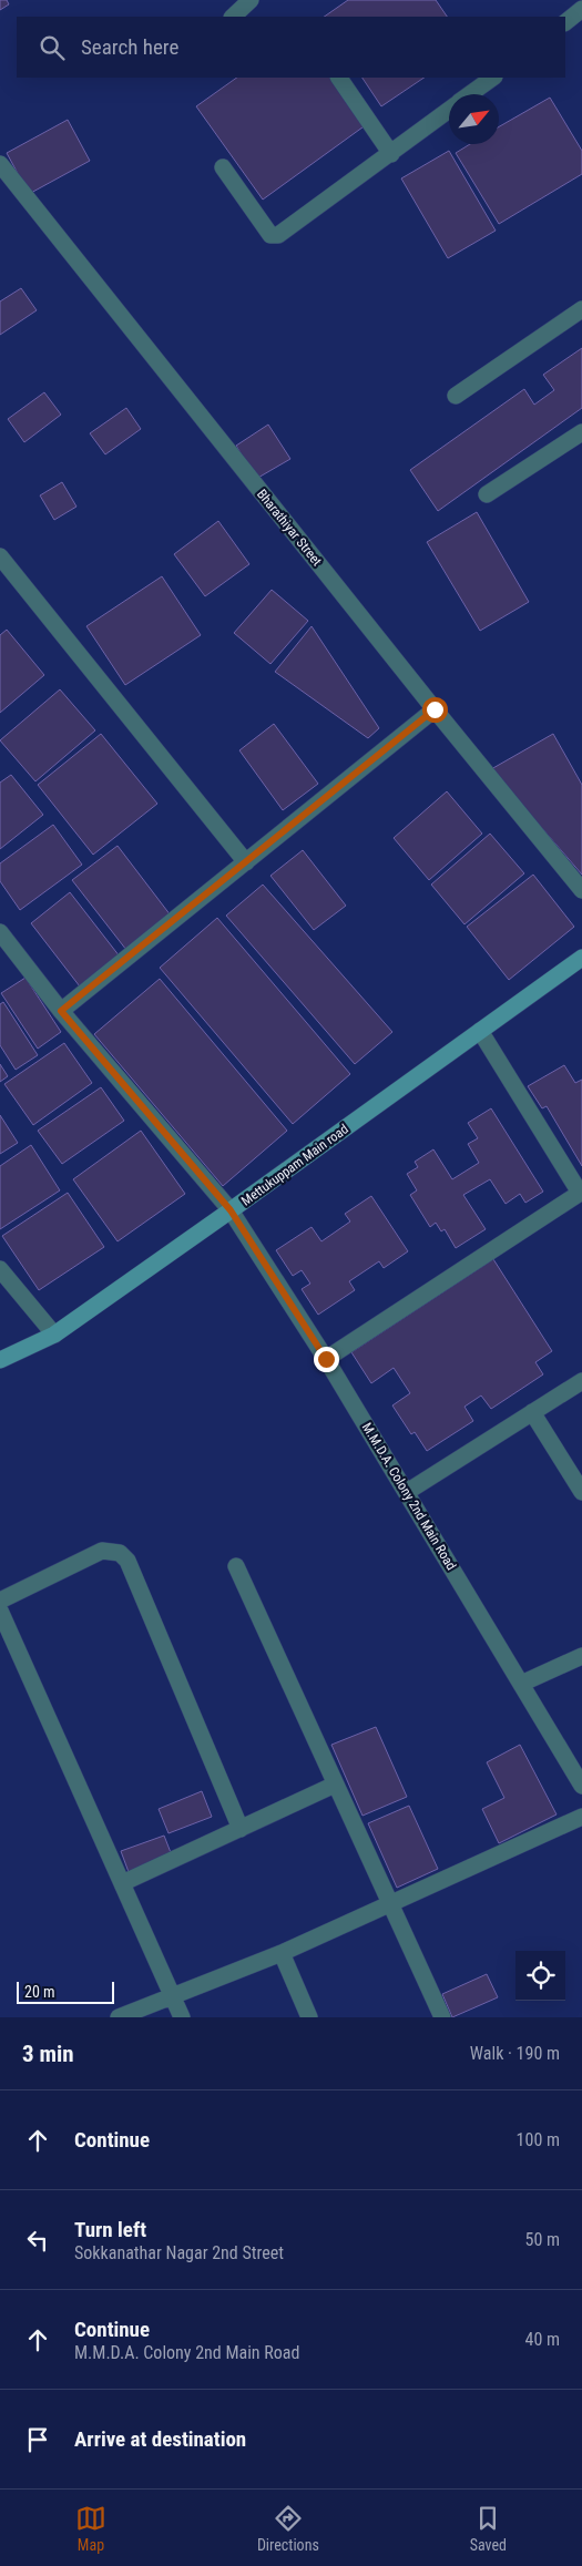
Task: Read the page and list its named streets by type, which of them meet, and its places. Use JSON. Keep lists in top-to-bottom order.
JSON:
{
  "streets": {
    "main road": ["Mettukuppam Main road"],
    "street": ["Bharathiyar Street", "M.M.D.A. Colony 2nd Main Road"]
  },
  "crossings": [
    ["Mettukuppam Main road", "M.M.D.A. Colony 2nd Main Road"]
  ],
  "scale_bar": "20 m",
  "north": "top right",
  "page": {
    "search": "Search here",
    "scale": "20 m",
    "heading": ["3 min", "Walk · 190 m"],
    "list": [
      ["Continue", "100 m"],
      ["Turn left", "Sokkanathar Nagar 2nd Street", "50 m"],
      ["Continue", "M.M.D.A. Colony 2nd Main Road", "40 m"],
      "Arrive at destination"
    ],
    "nav": ["Map", "Directions", "Saved"]
  }
}
